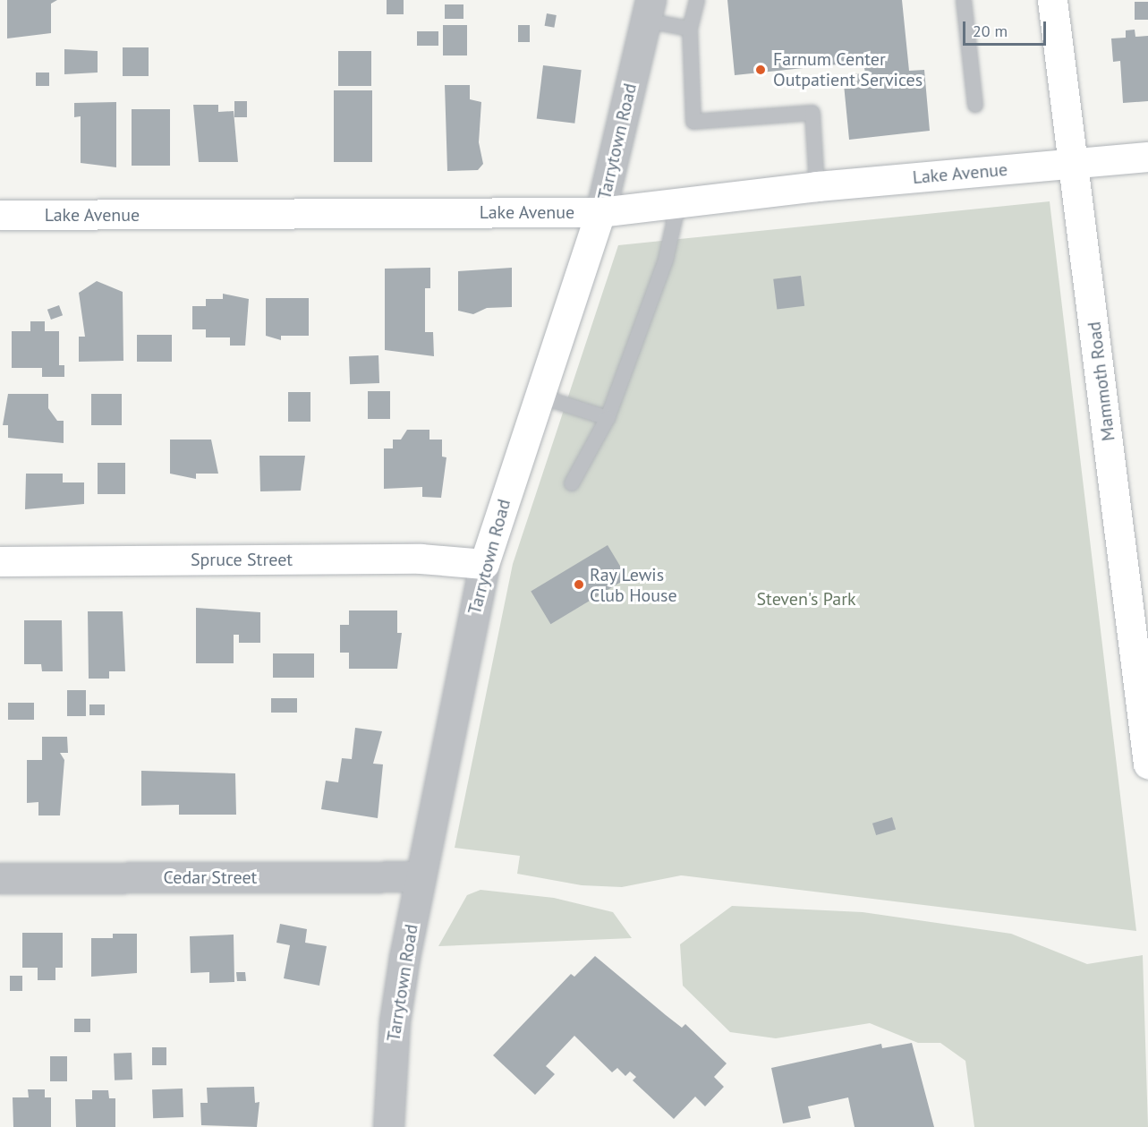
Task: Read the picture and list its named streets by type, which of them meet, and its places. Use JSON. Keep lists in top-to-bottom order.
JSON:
{
  "streets": {
    "street": [
      "Tarrytown Road",
      "Lake Avenue",
      "Mammoth Road",
      "Spruce Street",
      "Cedar Street"
    ]
  },
  "crossings": [
    ["Tarrytown Road", "Lake Avenue"],
    ["Tarrytown Road", "Spruce Street"],
    ["Tarrytown Road", "Cedar Street"],
    ["Lake Avenue", "Mammoth Road"]
  ],
  "parks": ["Steven's Park"],
  "places": ["Farnum Center Outpatient Services", "Ray Lewis Club House"],
  "scale_bar": "20 m"
}
